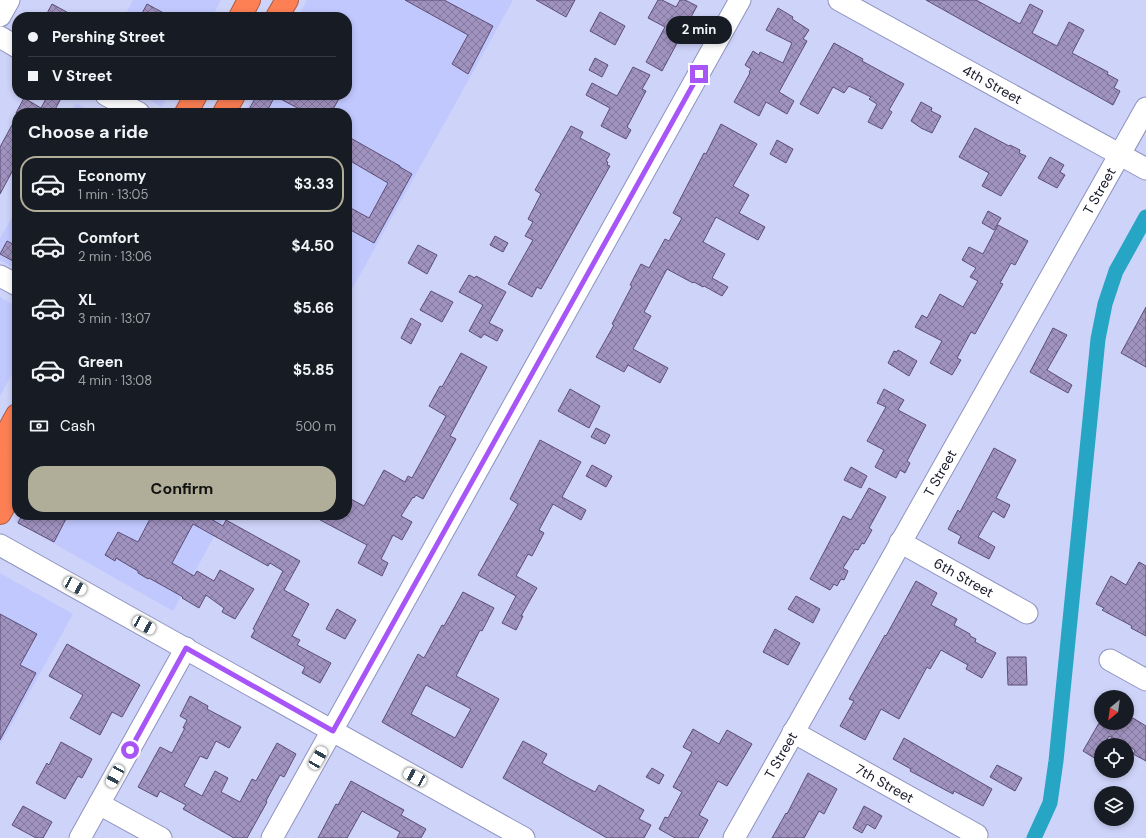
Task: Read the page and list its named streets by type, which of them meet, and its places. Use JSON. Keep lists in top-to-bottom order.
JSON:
{
  "streets": {
    "street": [
      "4th Street",
      "T Street",
      "6th Street",
      "7th Street"
    ]
  },
  "crossings": [
    ["4th Street", "T Street"],
    ["T Street", "6th Street"],
    ["T Street", "7th Street"]
  ],
  "north": "bottom left",
  "page": {
    "banner": ["Pershing Street", "V Street"],
    "bubble": "2 min",
    "heading": "Choose a ride",
    "list": [
      {
        "name": "Economy",
        "note": "1 min · 13:05",
        "value": "$3.33"
      },
      {
        "name": "Comfort",
        "note": "2 min · 13:06",
        "value": "$4.50"
      },
      {
        "name": "XL",
        "note": "3 min · 13:07",
        "value": "$5.66"
      },
      {
        "name": "Green",
        "note": "4 min · 13:08",
        "value": "$5.85"
      }
    ],
    "pay": ["Cash", "500 m"],
    "buttons": "Confirm"
  }
}
